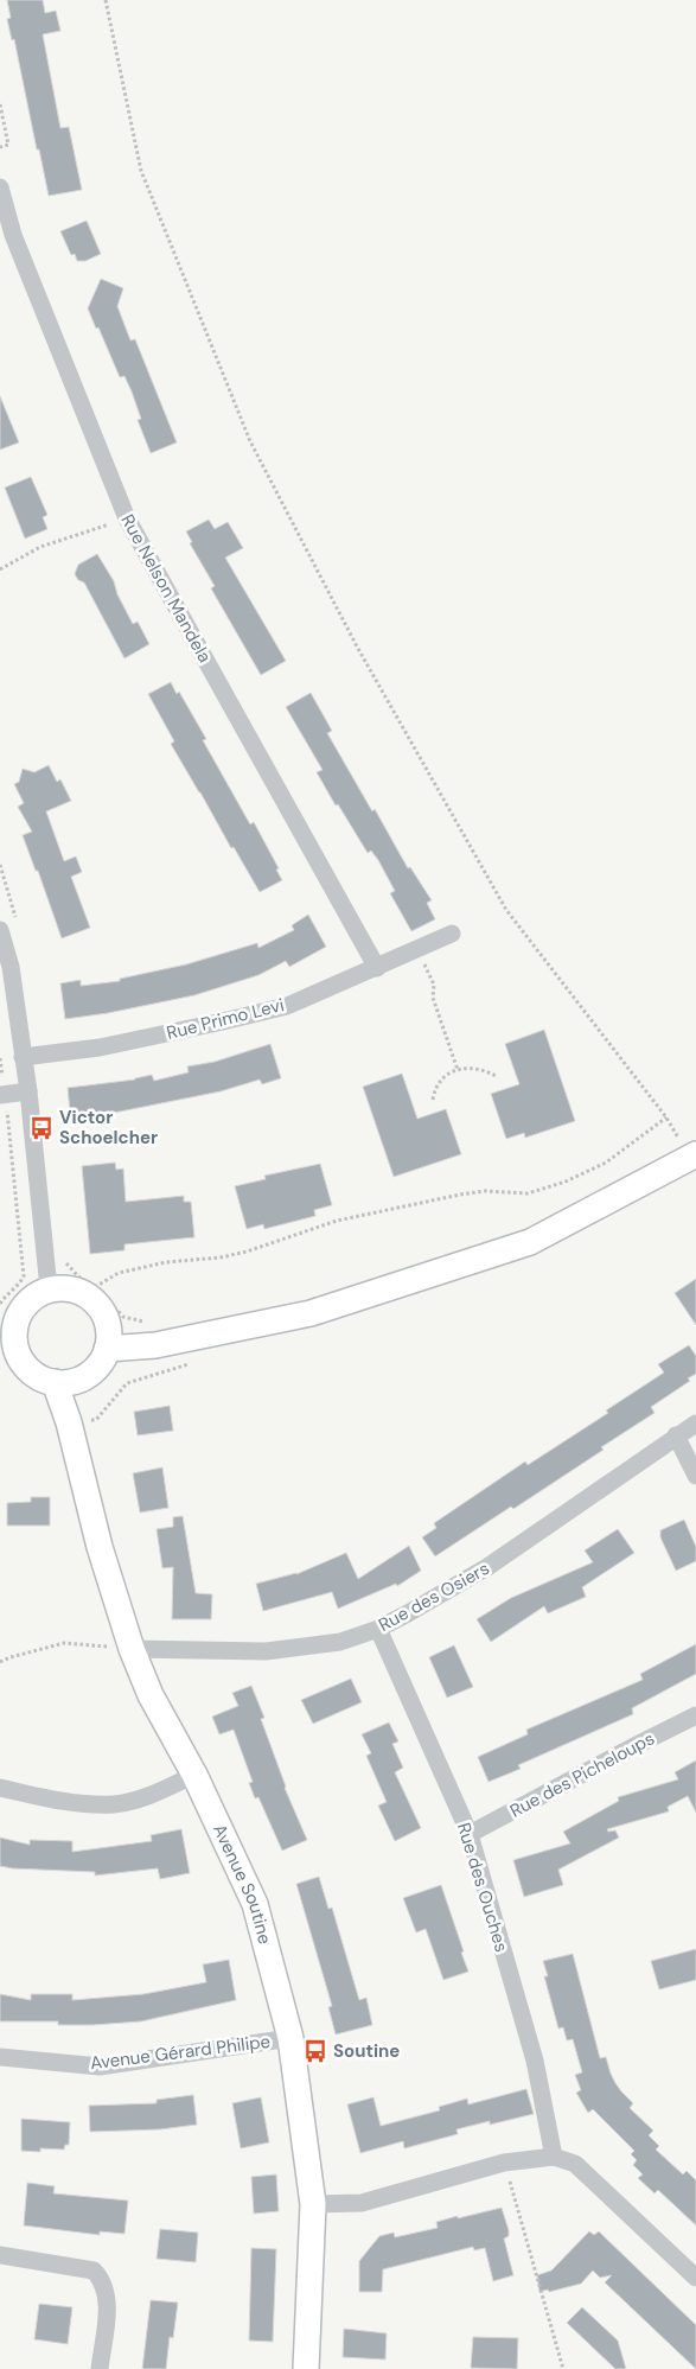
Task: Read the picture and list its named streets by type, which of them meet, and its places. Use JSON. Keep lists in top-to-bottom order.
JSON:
{
  "streets": {
    "street": [
      "Rue Nelson Mandela",
      "Rue Primo Levi",
      "Rue des Osiers",
      "Rue des Picheloups",
      "Avenue Soutine",
      "Rue des Ouches",
      "Avenue Gérard Philipe"
    ]
  },
  "crossings": [
    ["Rue Nelson Mandela", "Rue Primo Levi"],
    ["Rue des Osiers", "Avenue Soutine"],
    ["Rue des Osiers", "Rue des Ouches"],
    ["Rue des Picheloups", "Rue des Ouches"],
    ["Avenue Soutine", "Avenue Gérard Philipe"]
  ],
  "places": {
    "bus stop": ["Victor Schoelcher", "Soutine"]
  }
}
